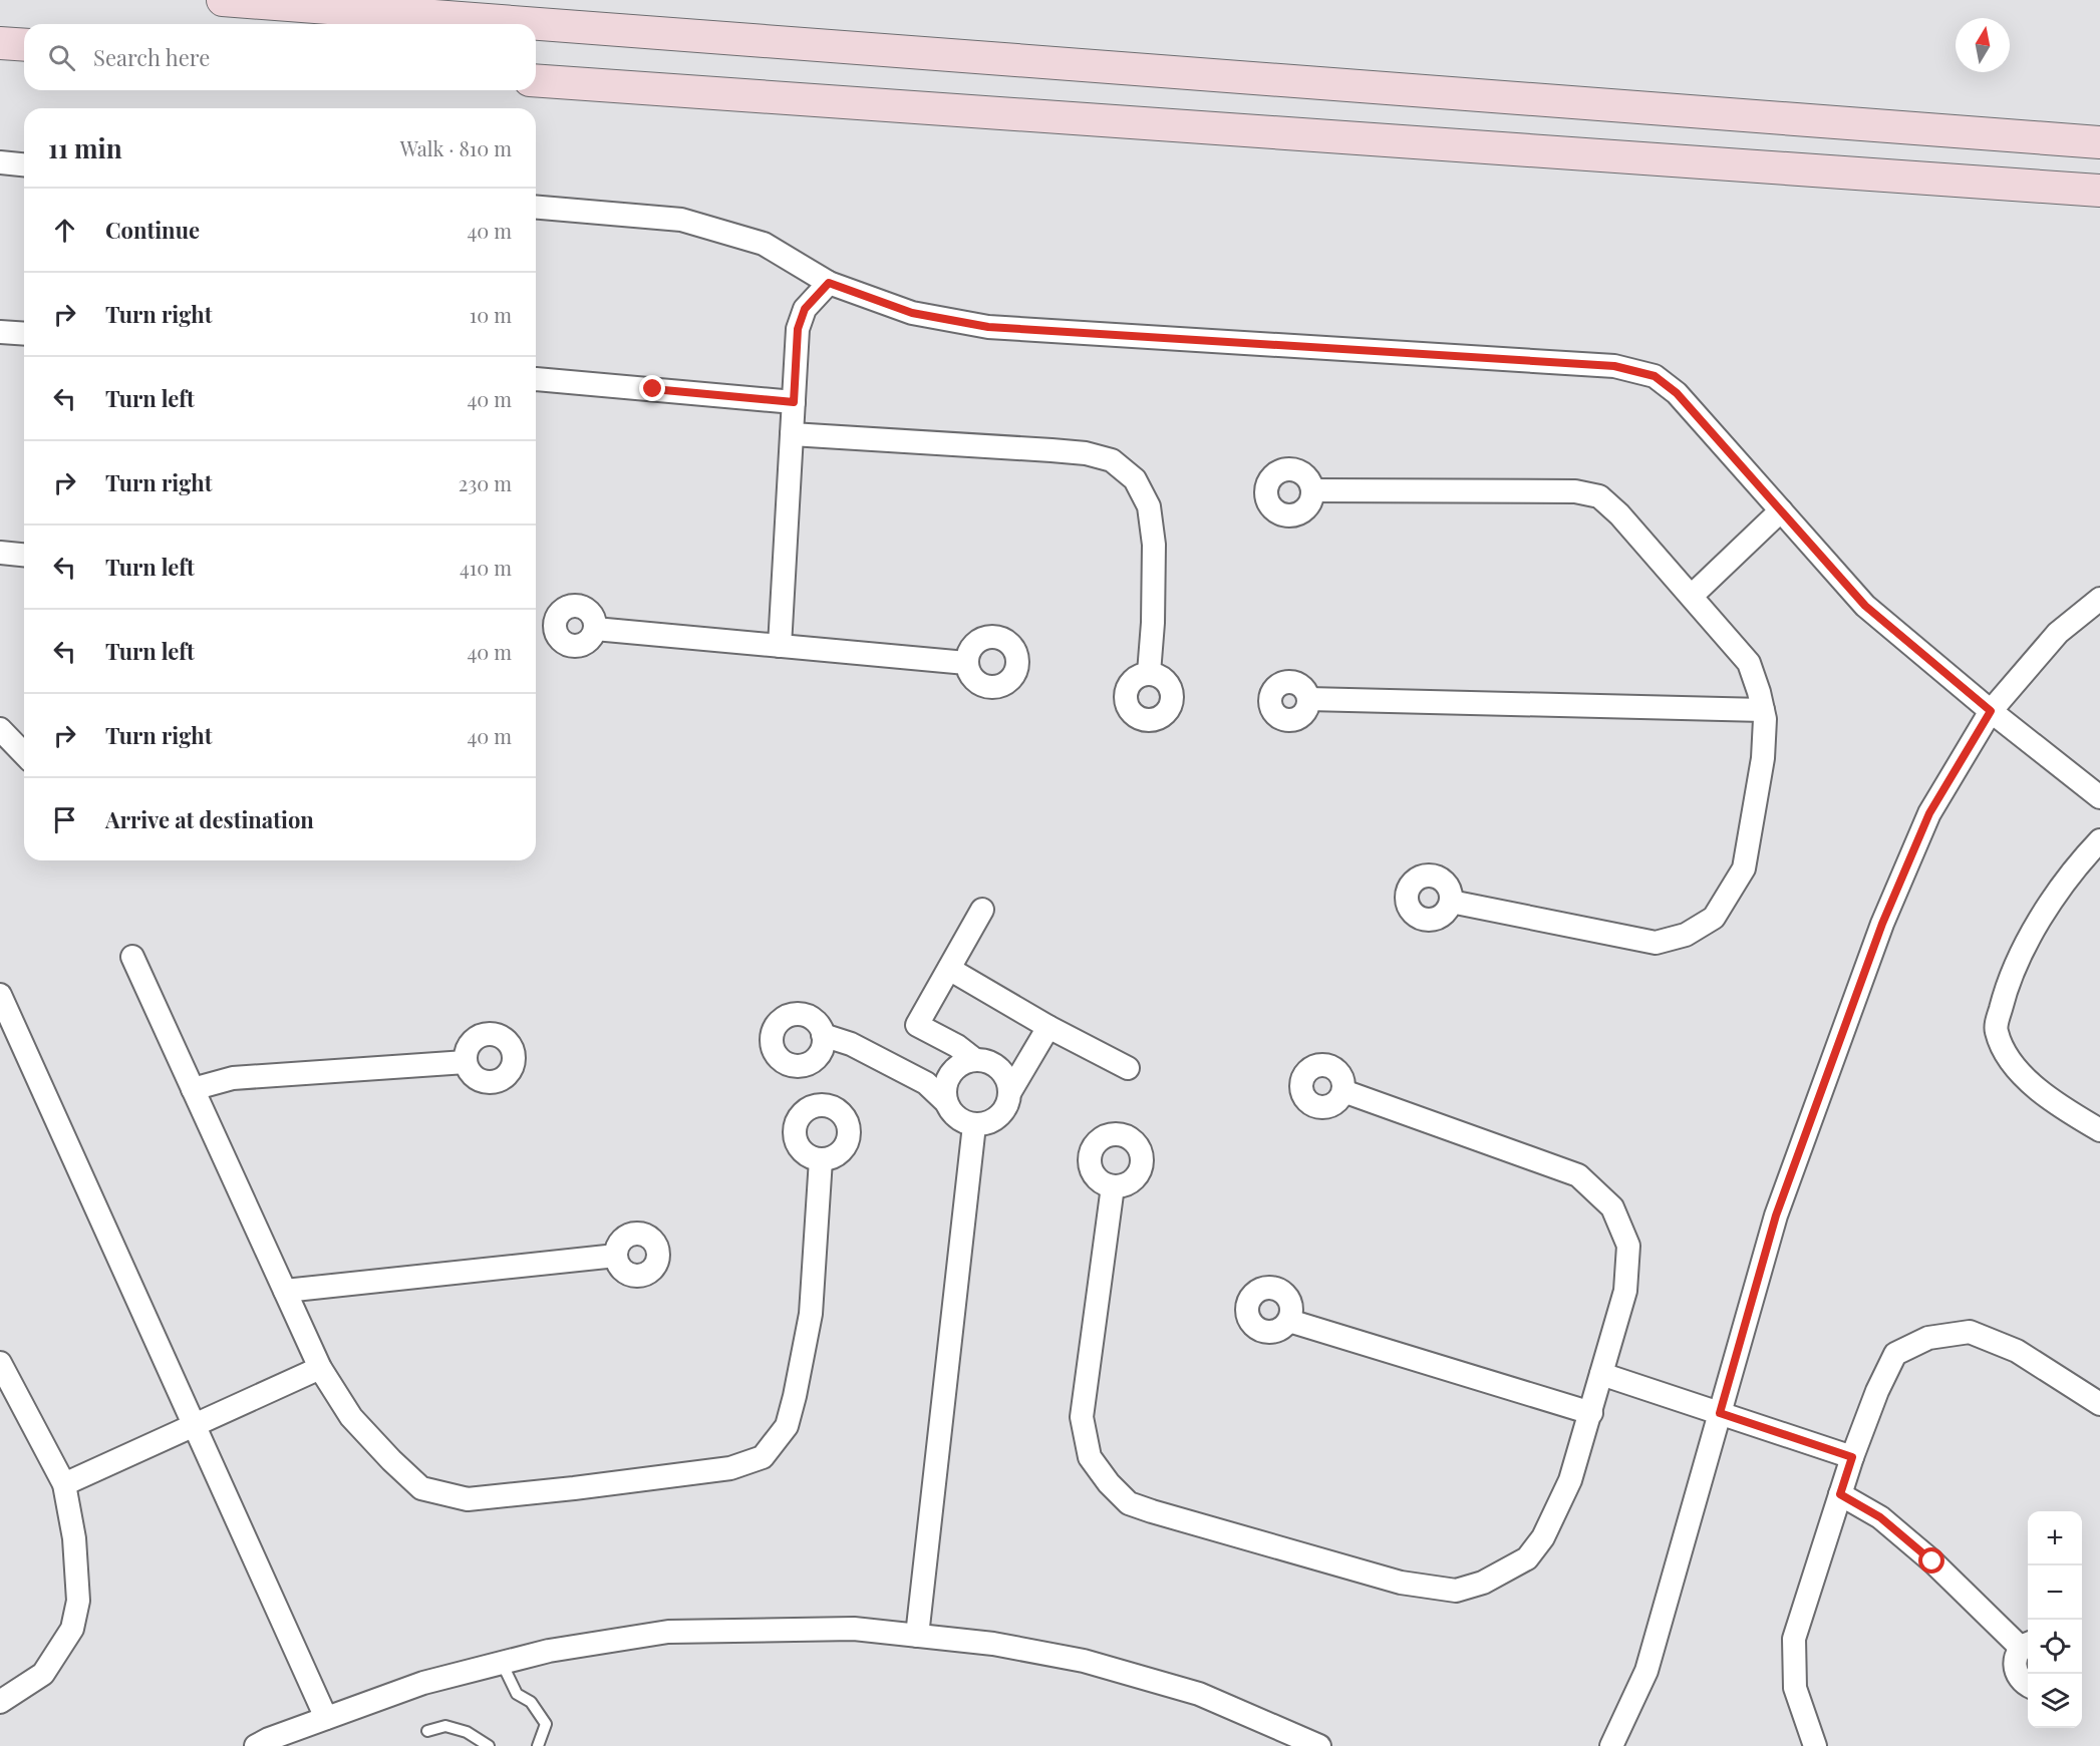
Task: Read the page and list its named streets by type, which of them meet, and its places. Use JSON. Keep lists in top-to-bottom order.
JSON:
{
  "north": "top",
  "page": {
    "search": "Search here",
    "heading": ["11 min", "Walk · 810 m"],
    "list": [
      ["Continue", "40 m"],
      ["Turn right", "10 m"],
      ["Turn left", "40 m"],
      ["Turn right", "230 m"],
      ["Turn left", "410 m"],
      ["Turn left", "40 m"],
      ["Turn right", "40 m"],
      "Arrive at destination"
    ],
    "map_buttons": ["+", "−"]
  }
}
